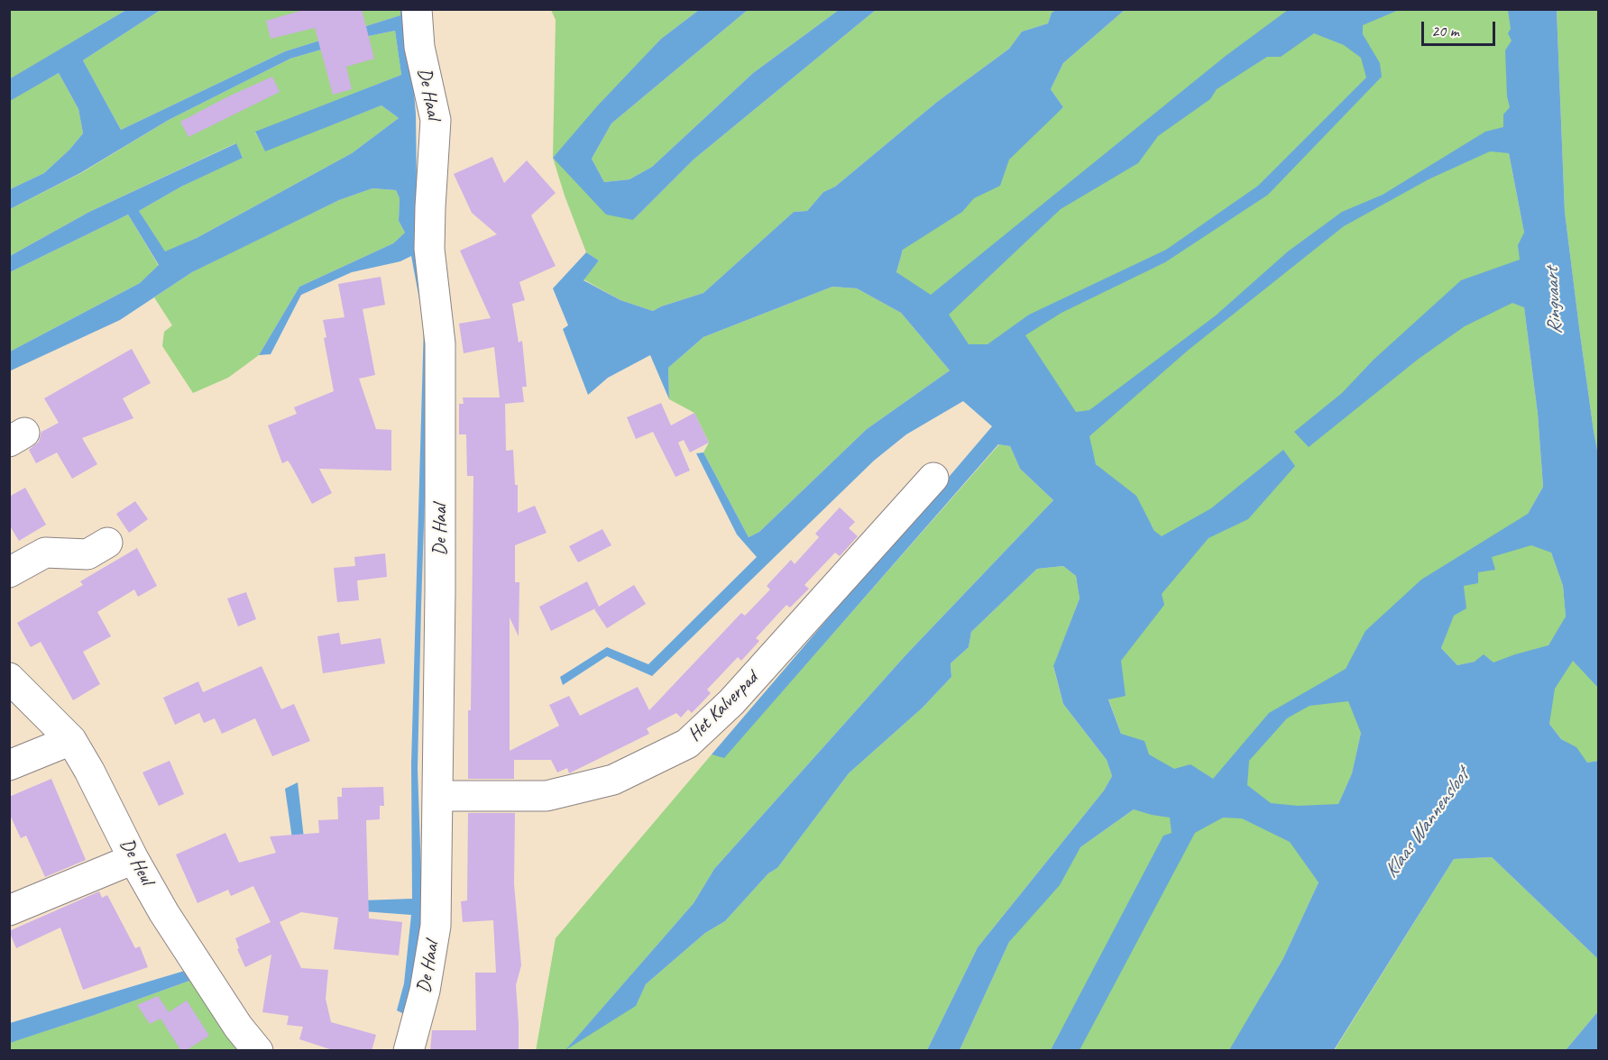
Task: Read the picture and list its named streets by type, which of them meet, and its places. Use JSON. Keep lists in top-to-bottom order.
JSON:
{
  "streets": {
    "street": ["De Haal", "Het Kalverpad", "De Heul"]
  },
  "crossings": [
    ["De Haal", "Het Kalverpad"]
  ],
  "water": ["Ringvaart", "Klaas Wannensloot"],
  "scale_bar": "20 m"
}
